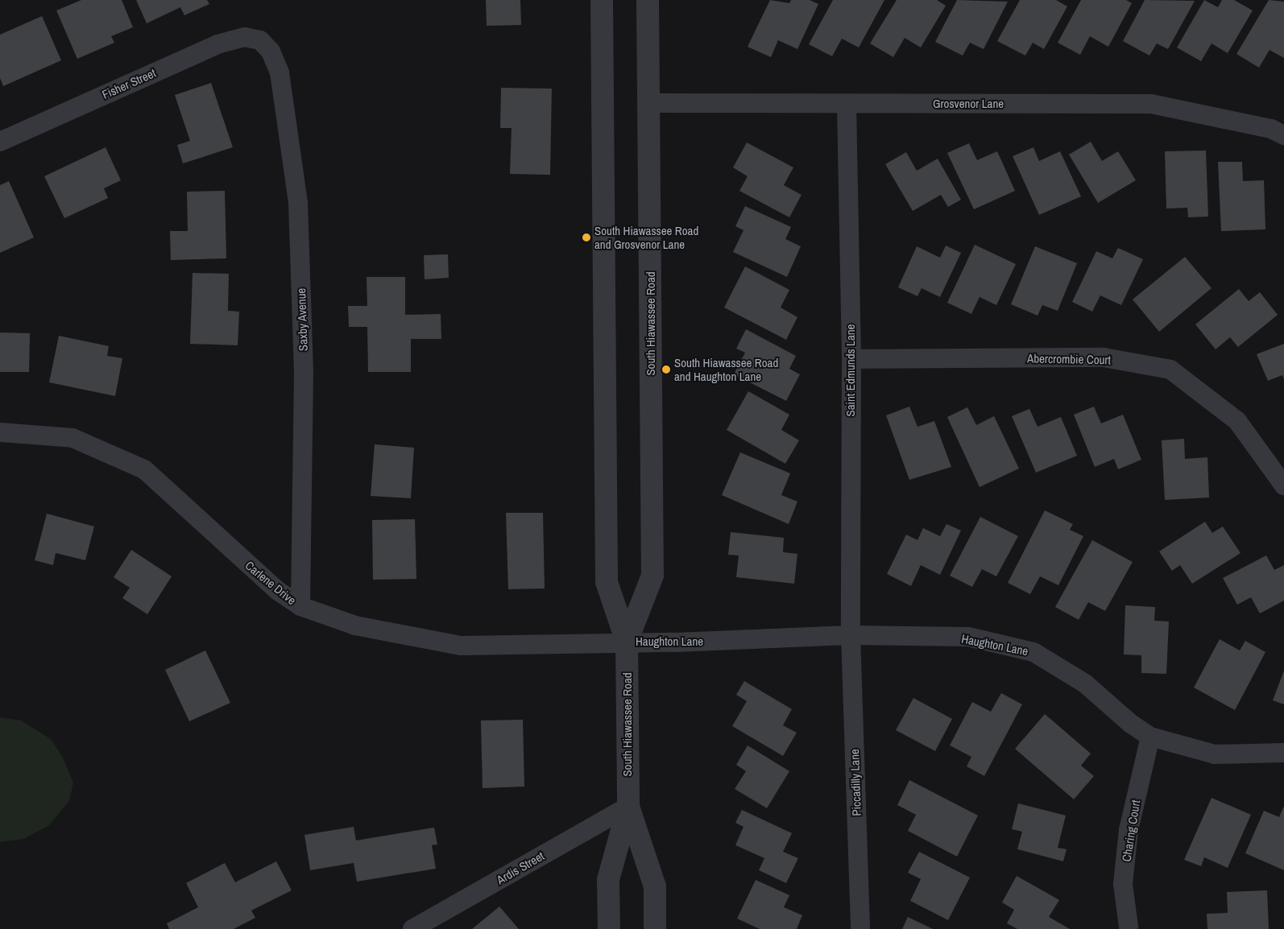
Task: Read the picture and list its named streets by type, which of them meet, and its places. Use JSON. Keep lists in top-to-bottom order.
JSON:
{
  "streets": {
    "street": [
      "Fisher Street",
      "Grosvenor Lane",
      "Saxby Avenue",
      "South Hiawassee Road",
      "Abercrombie Court",
      "Saint Edmunds Lane",
      "Carlene Drive",
      "Haughton Lane",
      "Piccadilly Lane",
      "Charing Court",
      "Ardis Street"
    ]
  },
  "crossings": [
    ["Fisher Street", "Saxby Avenue"],
    ["Grosvenor Lane", "South Hiawassee Road"],
    ["Grosvenor Lane", "Saint Edmunds Lane"],
    ["Saxby Avenue", "Carlene Drive"],
    ["South Hiawassee Road", "Carlene Drive"],
    ["South Hiawassee Road", "Haughton Lane"],
    ["South Hiawassee Road", "Ardis Street"],
    ["Abercrombie Court", "Saint Edmunds Lane"],
    ["Saint Edmunds Lane", "Haughton Lane"],
    ["Saint Edmunds Lane", "Piccadilly Lane"],
    ["Carlene Drive", "Haughton Lane"],
    ["Haughton Lane", "Piccadilly Lane"],
    ["Haughton Lane", "Charing Court"]
  ],
  "places": ["South Hiawassee Road and Grosvenor Lane", "South Hiawassee Road and Haughton Lane"]
}
